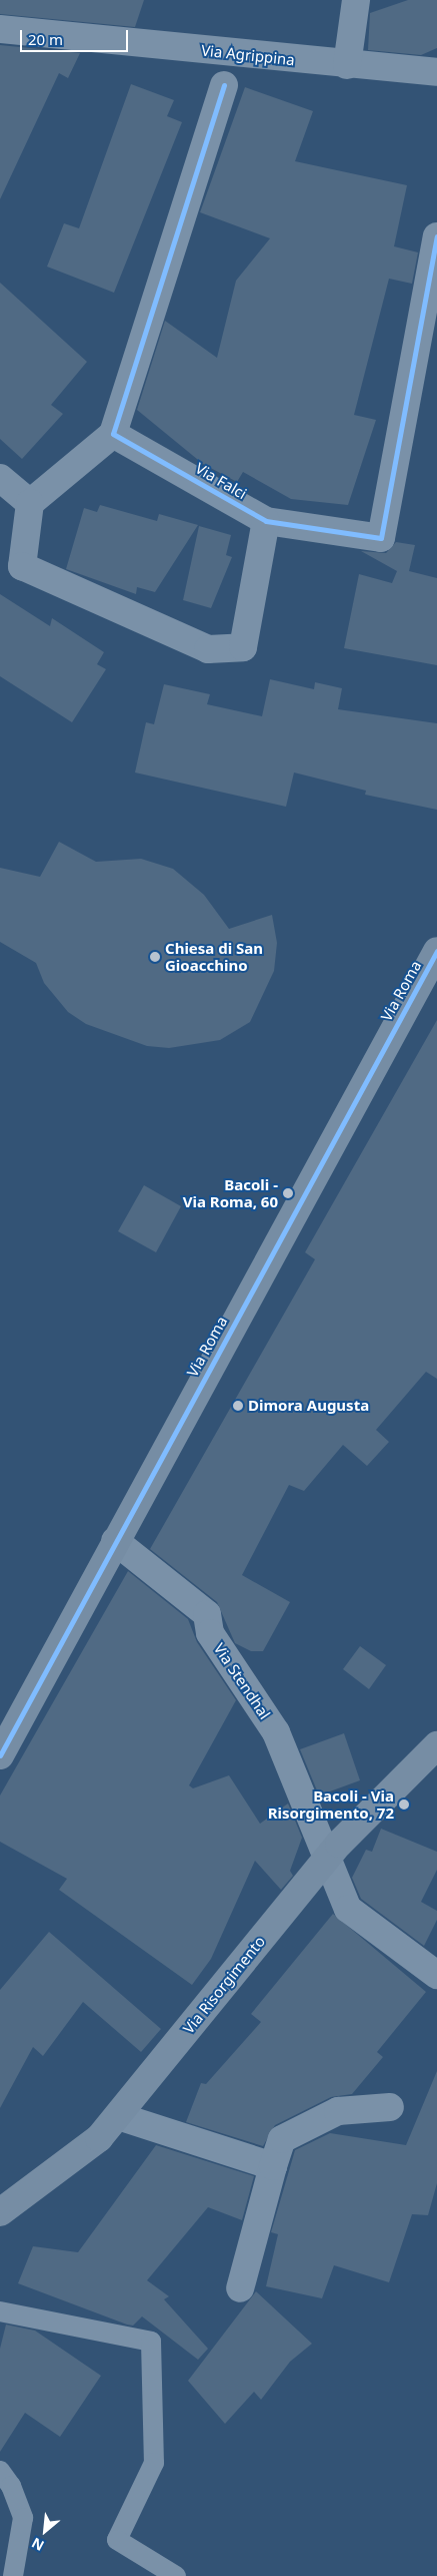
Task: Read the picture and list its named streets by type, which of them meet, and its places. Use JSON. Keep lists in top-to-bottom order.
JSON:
{
  "streets": {
    "street": [
      "Via Agrippina",
      "Via Falci",
      "Via Roma",
      "Via Stendhal",
      "Via Risorgimento"
    ]
  },
  "crossings": [
    ["Via Roma", "Via Stendhal"],
    ["Via Stendhal", "Via Risorgimento"]
  ],
  "places": [
    "Chiesa di San Gioacchino",
    "Bacoli - Via Roma, 60",
    "Dimora Augusta",
    "Bacoli - Via Risorgimento, 72"
  ],
  "scale_bar": "20 m",
  "north": "bottom left"
}
